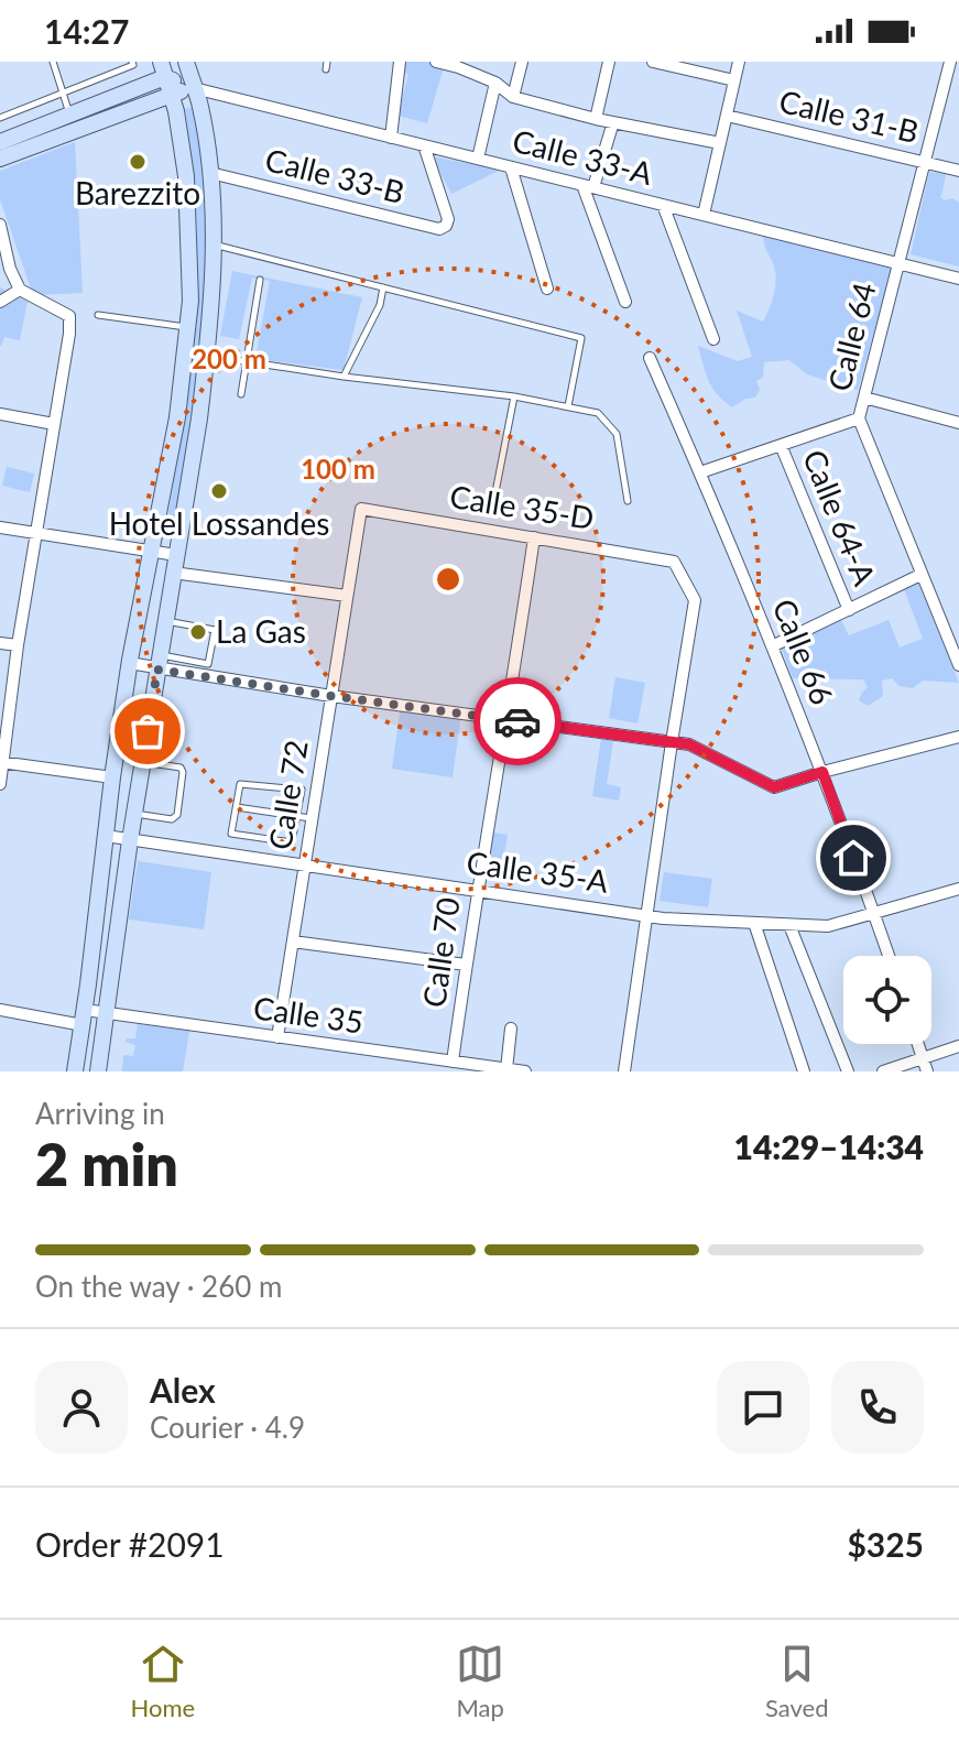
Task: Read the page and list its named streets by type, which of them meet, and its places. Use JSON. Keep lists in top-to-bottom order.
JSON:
{
  "streets": {
    "street": [
      "Calle 31-B",
      "Calle 33-A",
      "Calle 33-B",
      "Calle 64",
      "Calle 35-D",
      "Calle 64-A",
      "Calle 66",
      "Calle 72",
      "Calle 35-A",
      "Calle 70",
      "Calle 35"
    ]
  },
  "crossings": [
    ["Calle 31-B", "Calle 64"],
    ["Calle 33-A", "Calle 33-B"],
    ["Calle 33-A", "Calle 64"],
    ["Calle 35-D", "Calle 72"],
    ["Calle 35-D", "Calle 70"],
    ["Calle 66", "Calle 35-A"],
    ["Calle 72", "Calle 35-A"],
    ["Calle 72", "Calle 35"],
    ["Calle 35-A", "Calle 70"],
    ["Calle 70", "Calle 35"]
  ],
  "places": ["Barezzito", "Hotel Lossandes", "La Gas"],
  "page": {
    "status": "14:27",
    "heading": ["2 min", "Arriving in", "14:29–14:34"],
    "panel": [
      "Alex",
      "Courier · 4.9",
      "Order #2091",
      "$325"
    ],
    "bar": "On the way · 260 m",
    "tabs": ["Home", "Map", "Saved"]
  },
  "rings": ["200 m", "100 m"]
}
